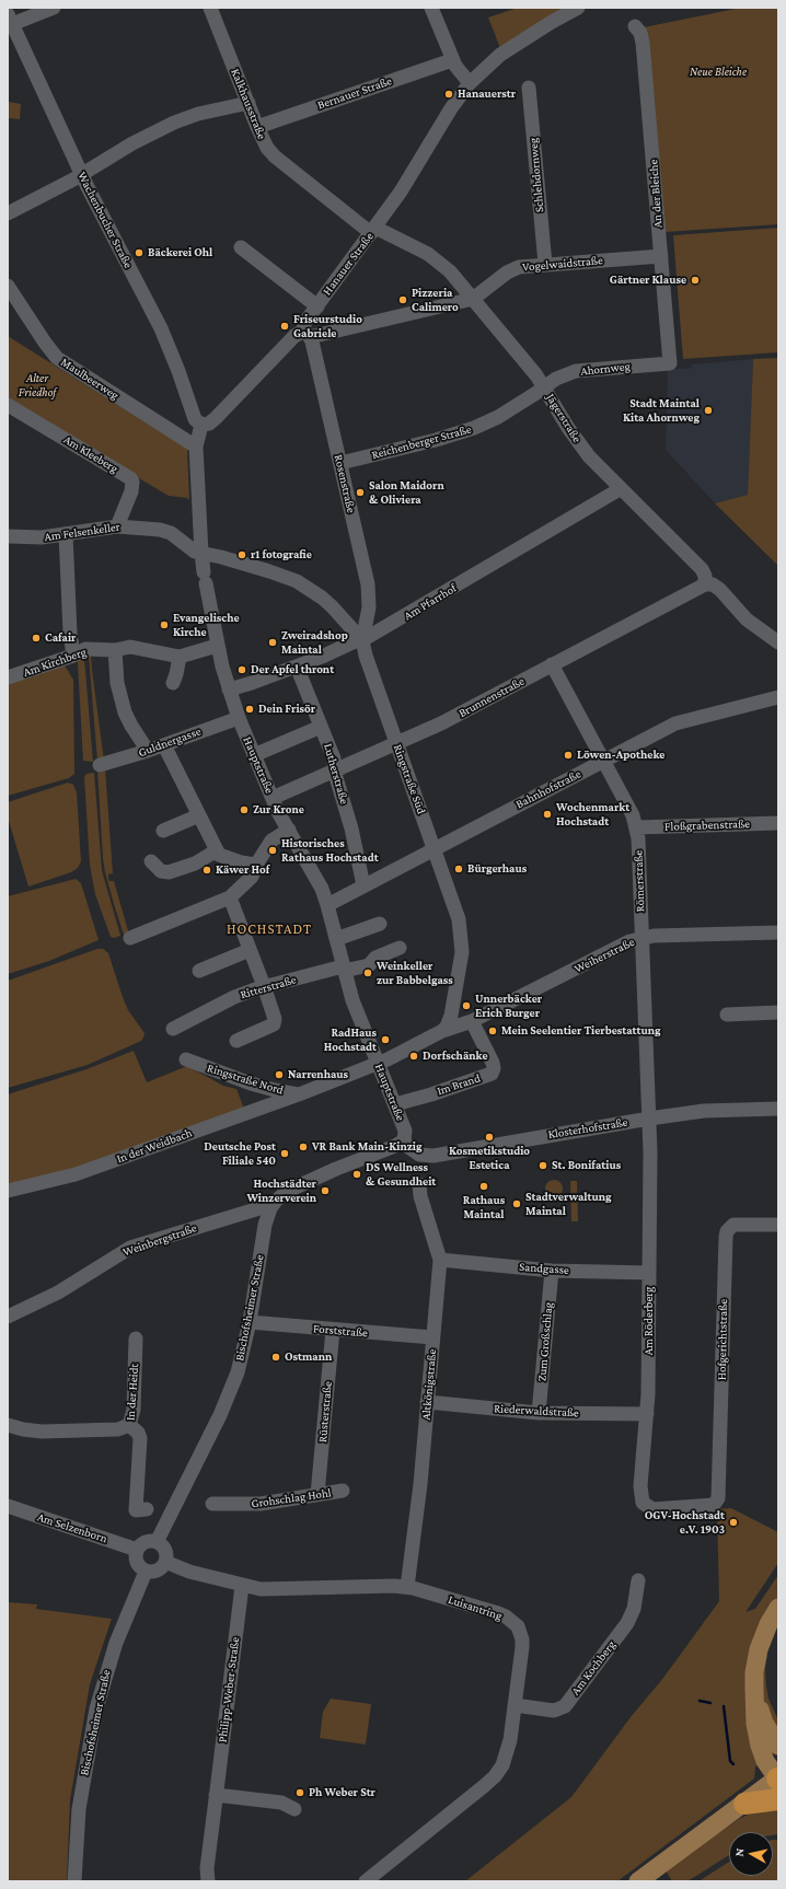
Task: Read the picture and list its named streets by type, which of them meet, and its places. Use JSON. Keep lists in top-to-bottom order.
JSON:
{
  "streets": {
    "street": [
      "Bernauer Straße",
      "Kalkhausstraße",
      "Schlehdornweg",
      "An der Bleiche",
      "Wachenbucher Straße",
      "Hanauer Straße",
      "Vogelwaidstraße",
      "Ahornweg",
      "Maulbeerweg",
      "Jägerstraße",
      "Reichenberger Straße",
      "Am Kleeberg",
      "Rosenstraße",
      "Am Felsenkeller",
      "Am Pfarrhof",
      "Am Kirchberg",
      "Brunnenstraße",
      "Guldnergasse",
      "Hauptstraße",
      "Lutherstraße",
      "Ringstraße Süd",
      "Bahnhofstraße",
      "Floßgrabenstraße",
      "Römerstraße",
      "Weiherstraße",
      "Ritterstraße",
      "Ringstraße Nord",
      "Im Brand",
      "Klosterhofstraße",
      "In der Weidbach",
      "Weinbergstraße",
      "Sandgasse",
      "Bischofsheimer Straße",
      "Am Röderberg",
      "Forststraße",
      "Hofgerichtstraße",
      "Zum Großschlag",
      "Altkönigstraße",
      "In der Heidt",
      "Riederwaldstraße",
      "Rüsterstraße",
      "Grohschlag Hohl",
      "Am Selzenborn",
      "Luisantring",
      "Am Kochberg",
      "Philipp-Weber-Straße"
    ]
  },
  "crossings": [
    ["Bernauer Straße", "Kalkhausstraße"],
    ["Kalkhausstraße", "Hanauer Straße"],
    ["Kalkhausstraße", "Vogelwaidstraße"],
    ["Kalkhausstraße", "Jägerstraße"],
    ["Schlehdornweg", "Vogelwaidstraße"],
    ["An der Bleiche", "Vogelwaidstraße"],
    ["An der Bleiche", "Ahornweg"],
    ["Wachenbucher Straße", "Hanauer Straße"],
    ["Hanauer Straße", "Rosenstraße"],
    ["Vogelwaidstraße", "Jägerstraße"],
    ["Ahornweg", "Jägerstraße"],
    ["Ahornweg", "Reichenberger Straße"],
    ["Jägerstraße", "Reichenberger Straße"],
    ["Jägerstraße", "Am Pfarrhof"],
    ["Jägerstraße", "Brunnenstraße"],
    ["Reichenberger Straße", "Rosenstraße"],
    ["Am Kleeberg", "Am Felsenkeller"],
    ["Rosenstraße", "Am Pfarrhof"],
    ["Rosenstraße", "Ringstraße Süd"],
    ["Am Felsenkeller", "Hauptstraße"],
    ["Am Felsenkeller", "Ringstraße Süd"],
    ["Am Pfarrhof", "Hauptstraße"],
    ["Am Pfarrhof", "Lutherstraße"],
    ["Am Pfarrhof", "Ringstraße Süd"],
    ["Am Kirchberg", "Hauptstraße"],
    ["Brunnenstraße", "Hauptstraße"],
    ["Brunnenstraße", "Lutherstraße"],
    ["Brunnenstraße", "Ringstraße Süd"],
    ["Brunnenstraße", "Römerstraße"],
    ["Guldnergasse", "Hauptstraße"],
    ["Hauptstraße", "Ringstraße Süd"],
    ["Hauptstraße", "Bahnhofstraße"],
    ["Hauptstraße", "Ritterstraße"],
    ["Hauptstraße", "Ringstraße Nord"],
    ["Hauptstraße", "Im Brand"],
    ["Hauptstraße", "Klosterhofstraße"],
    ["Hauptstraße", "Bischofsheimer Straße"],
    ["Lutherstraße", "Bahnhofstraße"],
    ["Ringstraße Süd", "Bahnhofstraße"],
    ["Ringstraße Süd", "Weiherstraße"],
    ["Bahnhofstraße", "Römerstraße"],
    ["Floßgrabenstraße", "Römerstraße"],
    ["Römerstraße", "Weiherstraße"],
    ["Römerstraße", "Klosterhofstraße"],
    ["Römerstraße", "Am Röderberg"],
    ["Weiherstraße", "Im Brand"],
    ["Ringstraße Nord", "In der Weidbach"],
    ["Klosterhofstraße", "Bischofsheimer Straße"],
    ["Klosterhofstraße", "Am Röderberg"],
    ["Weinbergstraße", "Bischofsheimer Straße"],
    ["Sandgasse", "Am Röderberg"],
    ["Sandgasse", "Zum Großschlag"],
    ["Sandgasse", "Altkönigstraße"],
    ["Bischofsheimer Straße", "Forststraße"],
    ["Bischofsheimer Straße", "Am Selzenborn"],
    ["Bischofsheimer Straße", "Luisantring"],
    ["Am Röderberg", "Hofgerichtstraße"],
    ["Am Röderberg", "Riederwaldstraße"],
    ["Forststraße", "Altkönigstraße"],
    ["Forststraße", "Rüsterstraße"],
    ["Zum Großschlag", "Riederwaldstraße"],
    ["Altkönigstraße", "Riederwaldstraße"],
    ["Altkönigstraße", "Luisantring"],
    ["Rüsterstraße", "Grohschlag Hohl"],
    ["Am Selzenborn", "Luisantring"],
    ["Luisantring", "Am Kochberg"],
    ["Luisantring", "Philipp-Weber-Straße"]
  ],
  "districts": ["HOCHSTADT"],
  "parks": ["Neue Bleiche", "Alter Friedhof"],
  "places": [
    "Hanauerstr",
    "Bäckerei Ohl",
    "Gärtner Klause",
    "Pizzeria Calimero",
    "Friseurstudio Gabriele",
    "Stadt Maintal Kita Ahornweg",
    "Salon Maidorn & Oliviera",
    "r1 fotografie",
    "Evangelische Kirche",
    "Cafair",
    "Zweiradshop Maintal",
    "Der Apfel thront",
    "Dein Frisör",
    "Löwen-Apotheke",
    "Zur Krone",
    "Wochenmarkt Hochstadt",
    "Historisches Rathaus Hochstadt",
    "Bürgerhaus",
    "Käwer Hof",
    "Weinkeller zur Babbelgass",
    "Unnerbäcker Erich Burger",
    "Mein Seelentier Tierbestattung",
    "RadHaus Hochstadt",
    "Dorfschänke",
    "Narrenhaus",
    "Kosmetikstudio Estetica",
    "VR Bank Main-Kinzig",
    "Deutsche Post Filiale 540",
    "St. Bonifatius",
    "DS Wellness & Gesundheit",
    "Rathaus Maintal",
    "Hochstädter Winzerverein",
    "Stadtverwaltung Maintal",
    "Ostmann",
    "OGV-Hochstadt e.V. 1903",
    "Ph Weber Str"
  ],
  "north": "left"
}
